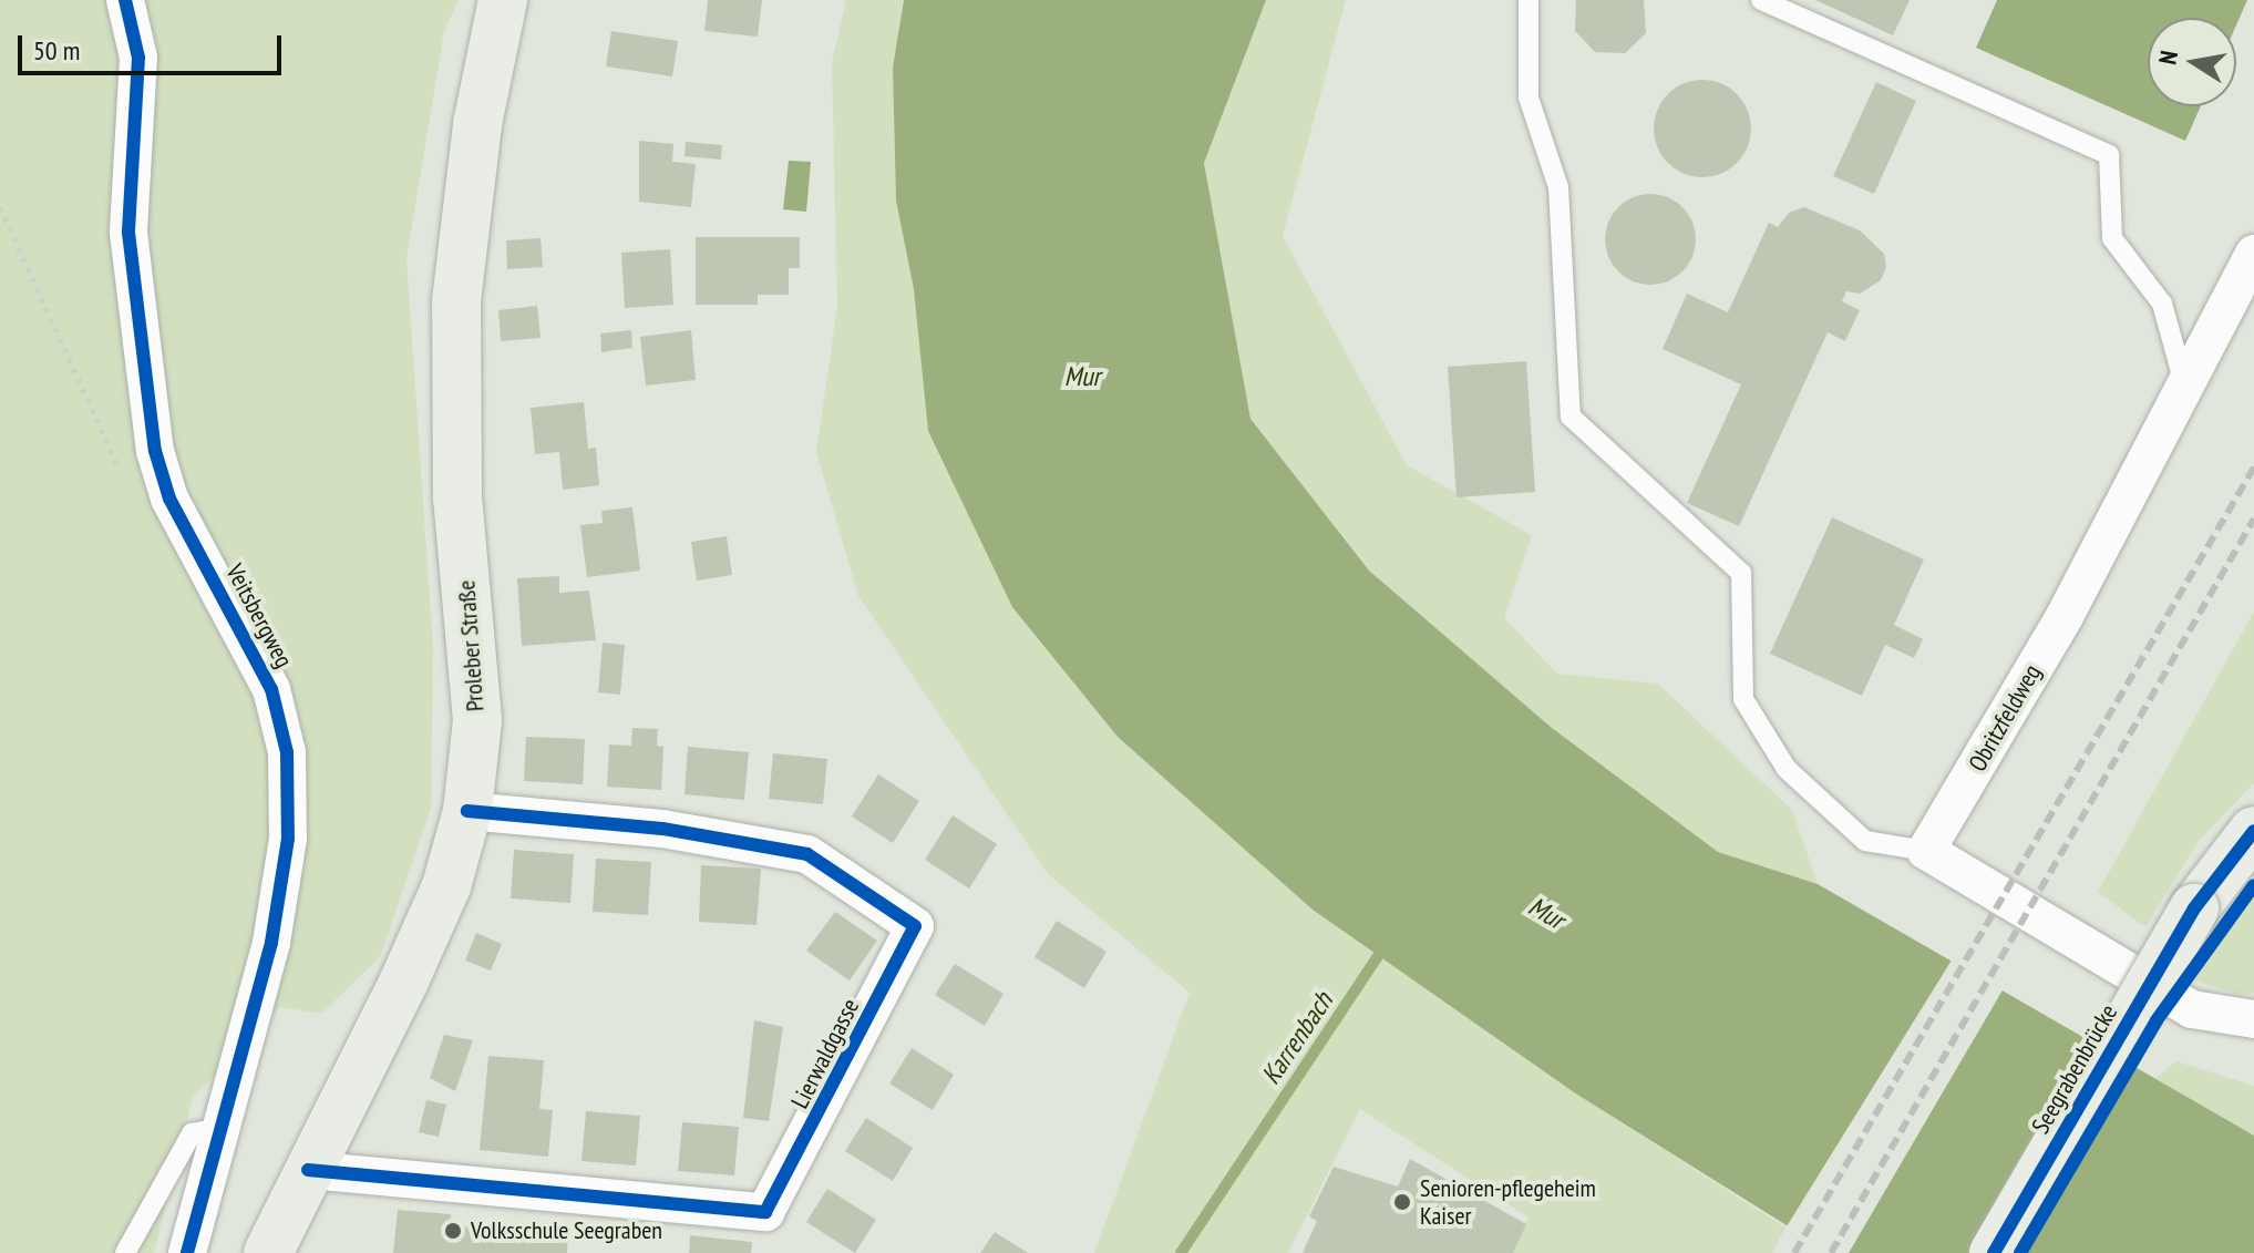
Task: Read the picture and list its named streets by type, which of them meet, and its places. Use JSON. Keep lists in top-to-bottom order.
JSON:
{
  "streets": {
    "main road": ["Proleber Straße", "Seegrabenbrücke"],
    "street": ["Veitsbergweg", "Obritzfeldweg", "Lierwaldgasse"]
  },
  "crossings": [
    ["Proleber Straße", "Lierwaldgasse"]
  ],
  "water": ["Mur", "Karrenbach"],
  "places": ["Senioren-pflegeheim Kaiser", "Volksschule Seegraben"],
  "scale_bar": "50 m",
  "north": "left"
}
